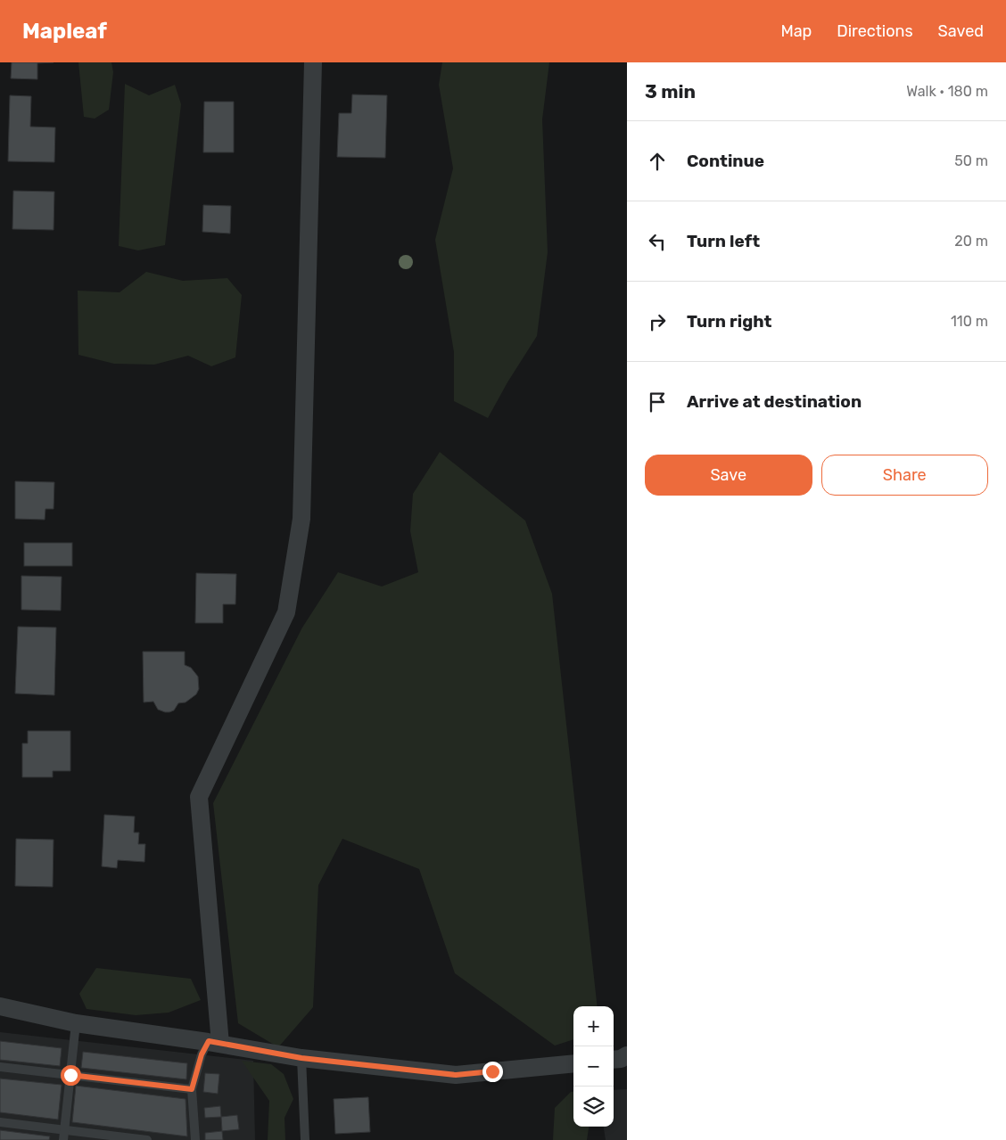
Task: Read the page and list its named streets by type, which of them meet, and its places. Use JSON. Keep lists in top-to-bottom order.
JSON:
{
  "page": {
    "header": "Mapleaf",
    "nav": ["Map", "Directions", "Saved"],
    "heading": ["3 min", "Walk · 180 m"],
    "list": [
      ["Continue", "50 m"],
      ["Turn left", "20 m"],
      ["Turn right", "110 m"],
      "Arrive at destination"
    ],
    "buttons": ["Save", "Share"],
    "map_buttons": ["+", "−"]
  }
}
